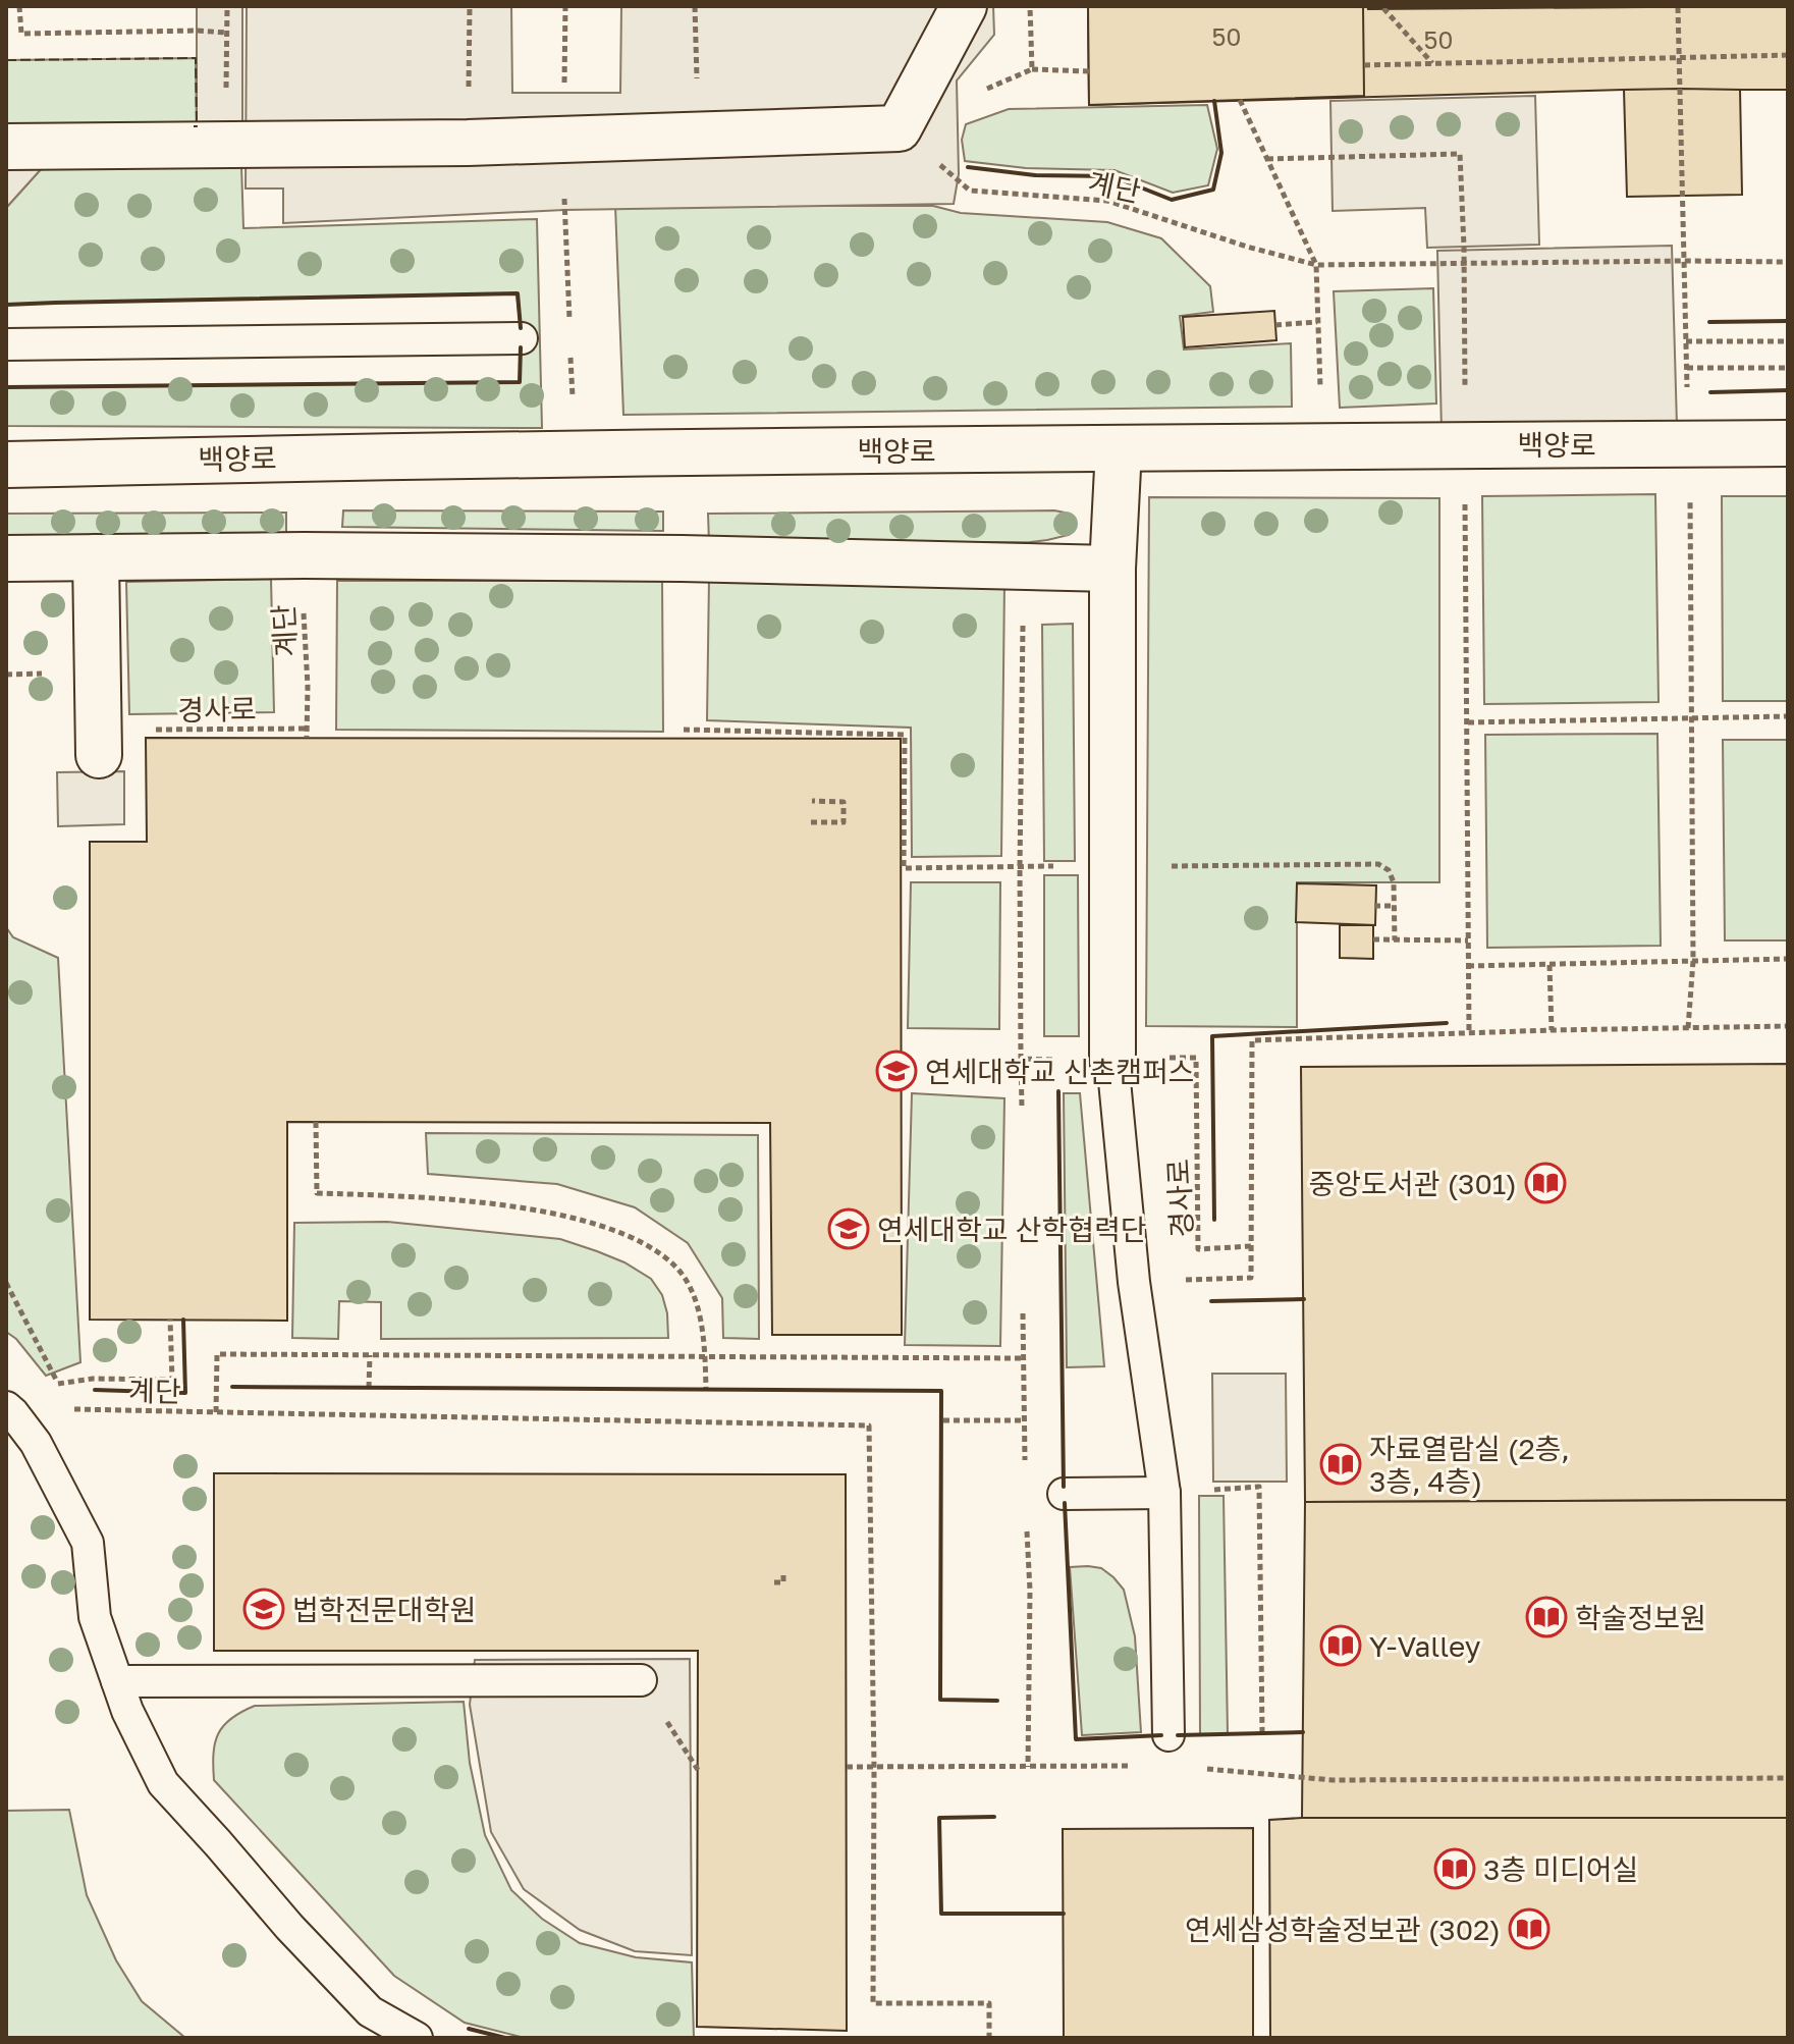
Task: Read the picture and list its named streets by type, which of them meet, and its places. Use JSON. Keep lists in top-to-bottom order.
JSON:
{
  "streets": {
    "street": ["백양로"],
    "path": ["계단", "경사로"]
  },
  "crossings": [
    ["계단", "경사로"]
  ],
  "places": {
    "school or university": ["연세대학교 신촌캠퍼스", "연세대학교 산학협력단", "법학전문대학원"],
    "library": [
      "중앙도서관 (301)",
      "자료열람실 (2층, 3층, 4층)",
      "학술정보원",
      "Y-Valley",
      "3층 미디어실",
      "연세삼성학술정보관 (302)"
    ]
  },
  "house_numbers": ["50", "50"]
}
